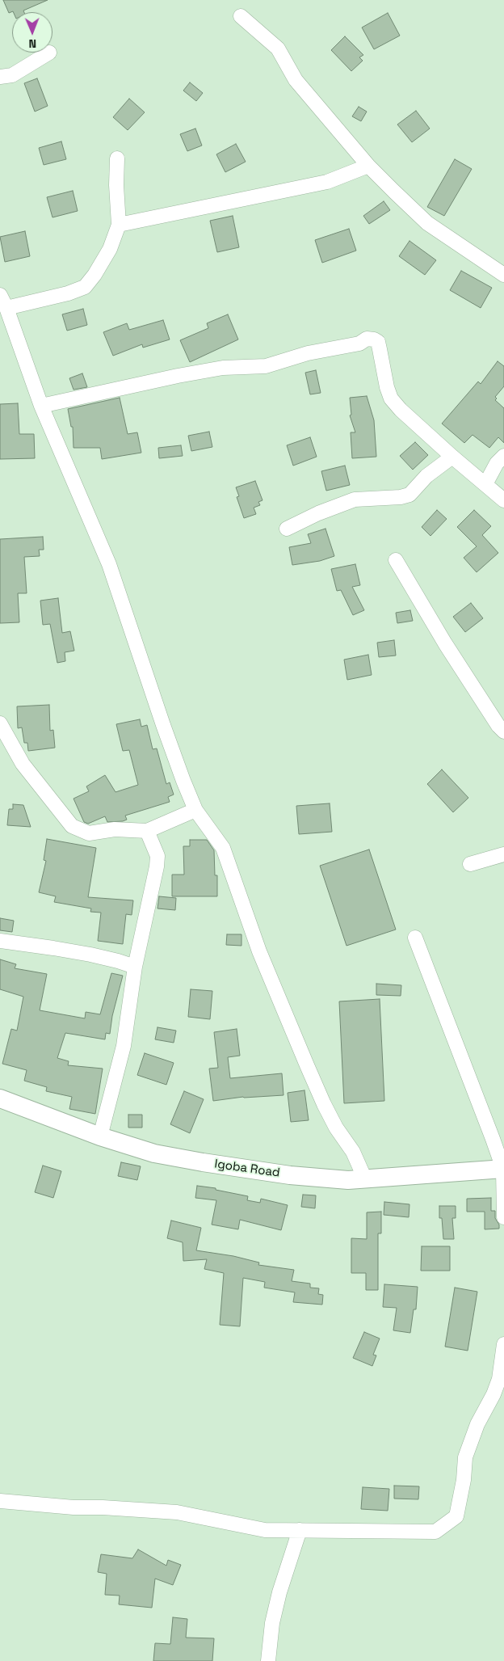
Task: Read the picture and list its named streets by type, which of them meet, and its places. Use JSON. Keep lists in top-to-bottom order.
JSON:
{
  "streets": {
    "street": ["Igoba Road"]
  },
  "north": "bottom"
}
